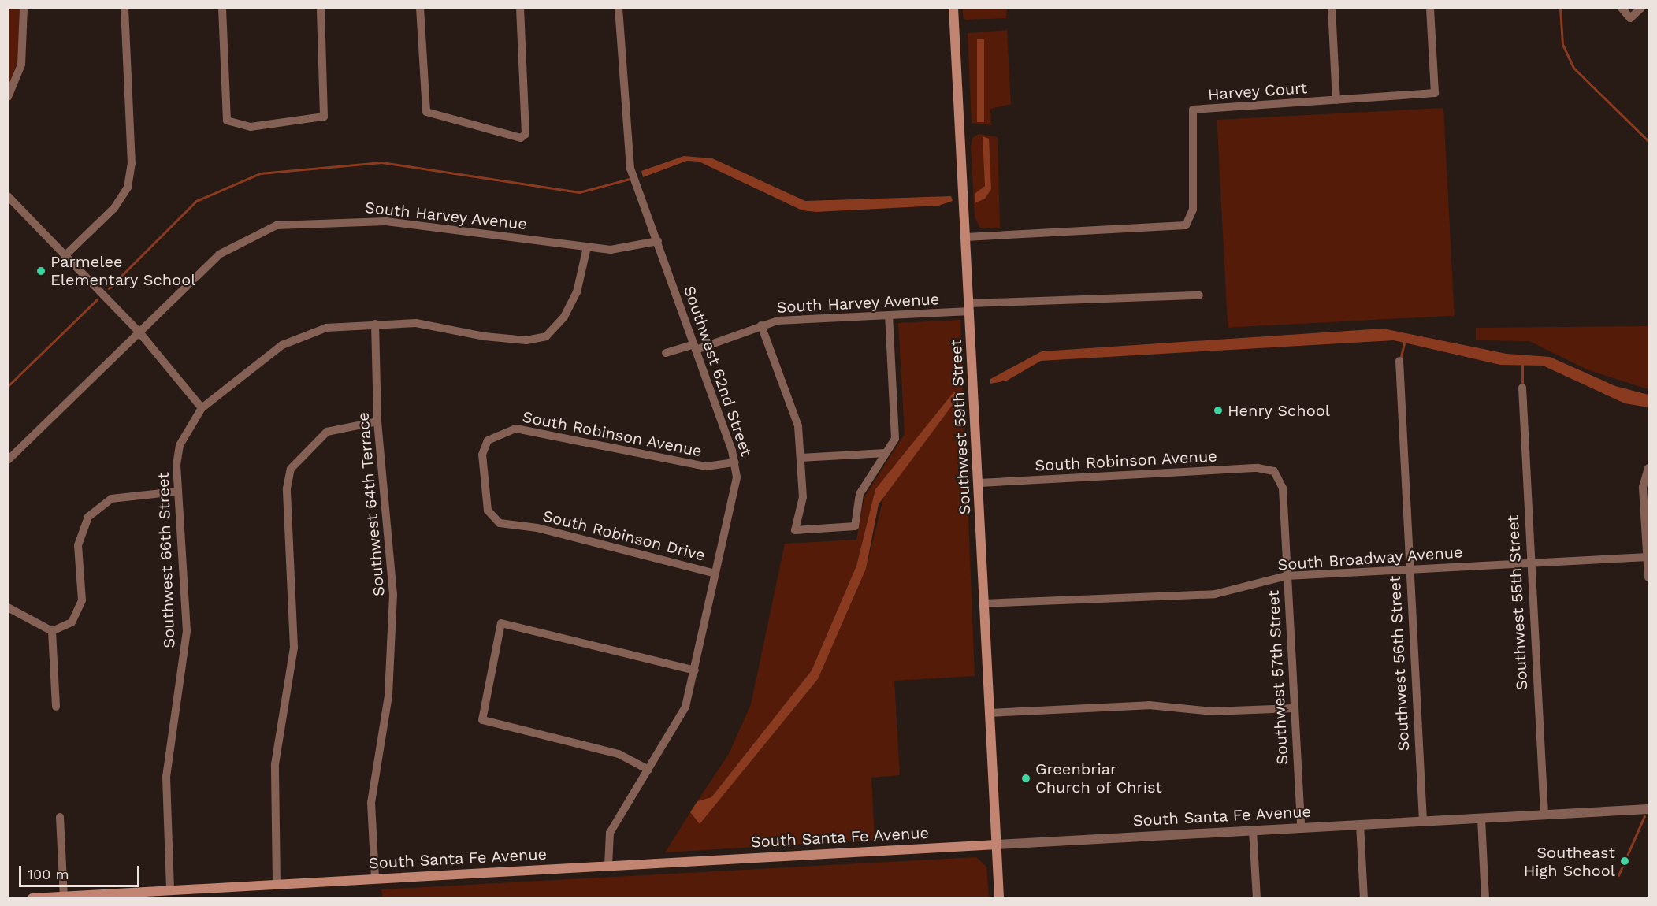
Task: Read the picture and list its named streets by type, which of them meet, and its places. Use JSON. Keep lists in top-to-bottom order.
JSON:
{
  "streets": {
    "main road": ["Southwest 59th Street", "South Santa Fe Avenue"],
    "street": [
      "Harvey Court",
      "South Harvey Avenue",
      "Southwest 62nd Street",
      "South Robinson Avenue",
      "Southwest 64th Terrace",
      "South Robinson Drive",
      "South Broadway Avenue",
      "Southwest 66th Street",
      "Southwest 55th Street",
      "Southwest 56th Street",
      "Southwest 57th Street"
    ]
  },
  "crossings": [
    ["Harvey Court", "Southwest 59th Street"],
    ["South Harvey Avenue", "Southwest 62nd Street"],
    ["South Harvey Avenue", "Southwest 59th Street"],
    ["Southwest 62nd Street", "South Robinson Avenue"],
    ["Southwest 62nd Street", "South Robinson Drive"],
    ["Southwest 62nd Street", "South Santa Fe Avenue"],
    ["Southwest 59th Street", "South Robinson Avenue"],
    ["Southwest 59th Street", "South Broadway Avenue"],
    ["Southwest 59th Street", "South Santa Fe Avenue"],
    ["South Robinson Avenue", "South Robinson Drive"],
    ["South Robinson Avenue", "Southwest 57th Street"],
    ["Southwest 64th Terrace", "South Santa Fe Avenue"],
    ["South Broadway Avenue", "Southwest 55th Street"],
    ["South Broadway Avenue", "Southwest 56th Street"],
    ["South Broadway Avenue", "Southwest 57th Street"],
    ["Southwest 66th Street", "South Santa Fe Avenue"],
    ["Southwest 55th Street", "South Santa Fe Avenue"],
    ["Southwest 56th Street", "South Santa Fe Avenue"],
    ["Southwest 57th Street", "South Santa Fe Avenue"]
  ],
  "places": [
    "Parmelee Elementary School",
    "Henry School",
    "Greenbriar Church of Christ",
    "Southeast High School"
  ],
  "scale_bar": "100 m"
}
